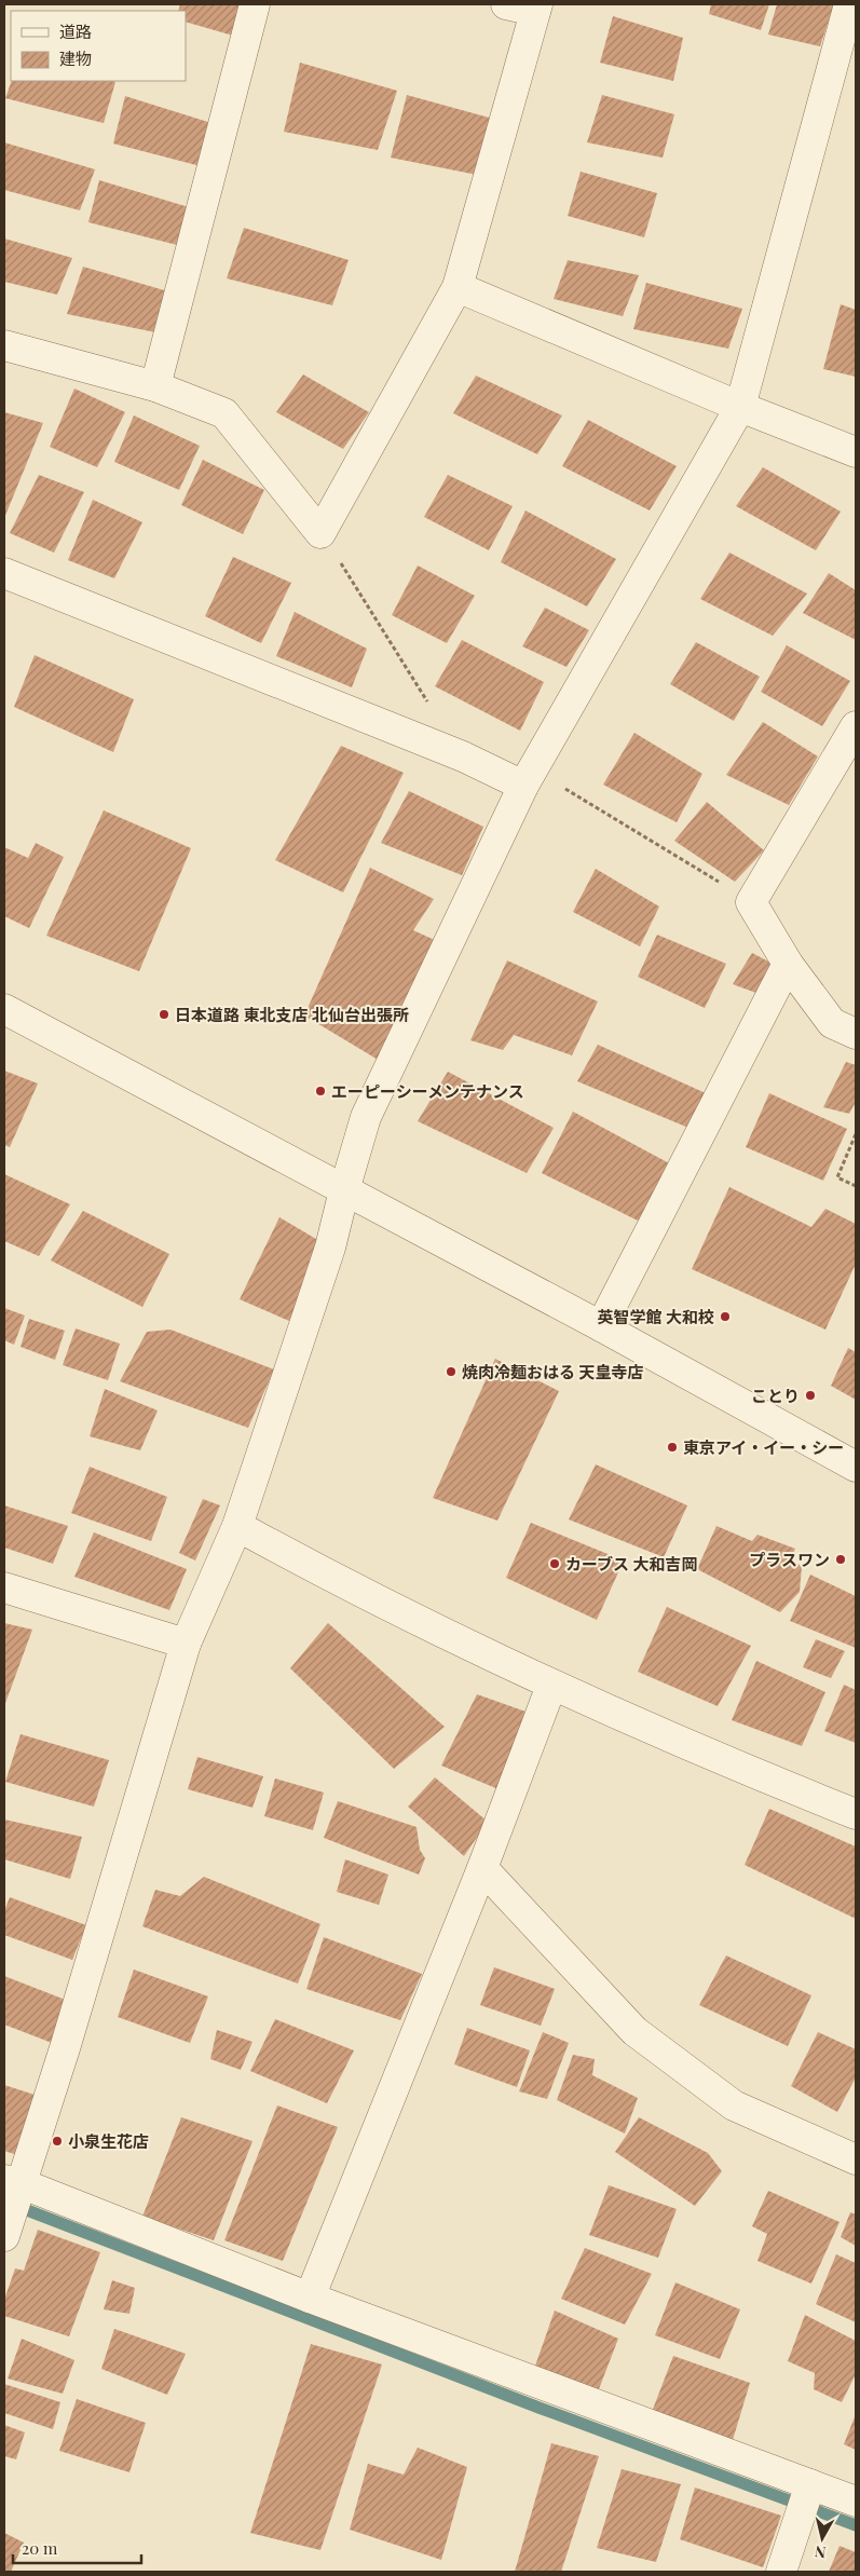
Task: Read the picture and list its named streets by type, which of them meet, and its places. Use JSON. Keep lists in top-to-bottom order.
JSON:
{
  "places": [
    "日本道路 東北支店 北仙台出張所",
    "エーピーシーメンテナンス",
    "英智学館 大和校",
    "焼肉冷麺おはる 天皇寺店",
    "ことり",
    "東京アイ・イー・シー",
    "プラスワン",
    "カーブス 大和吉岡",
    "小泉生花店"
  ],
  "legend": ["道路", "建物"],
  "scale_bar": "20 m",
  "north": "bottom"
}
